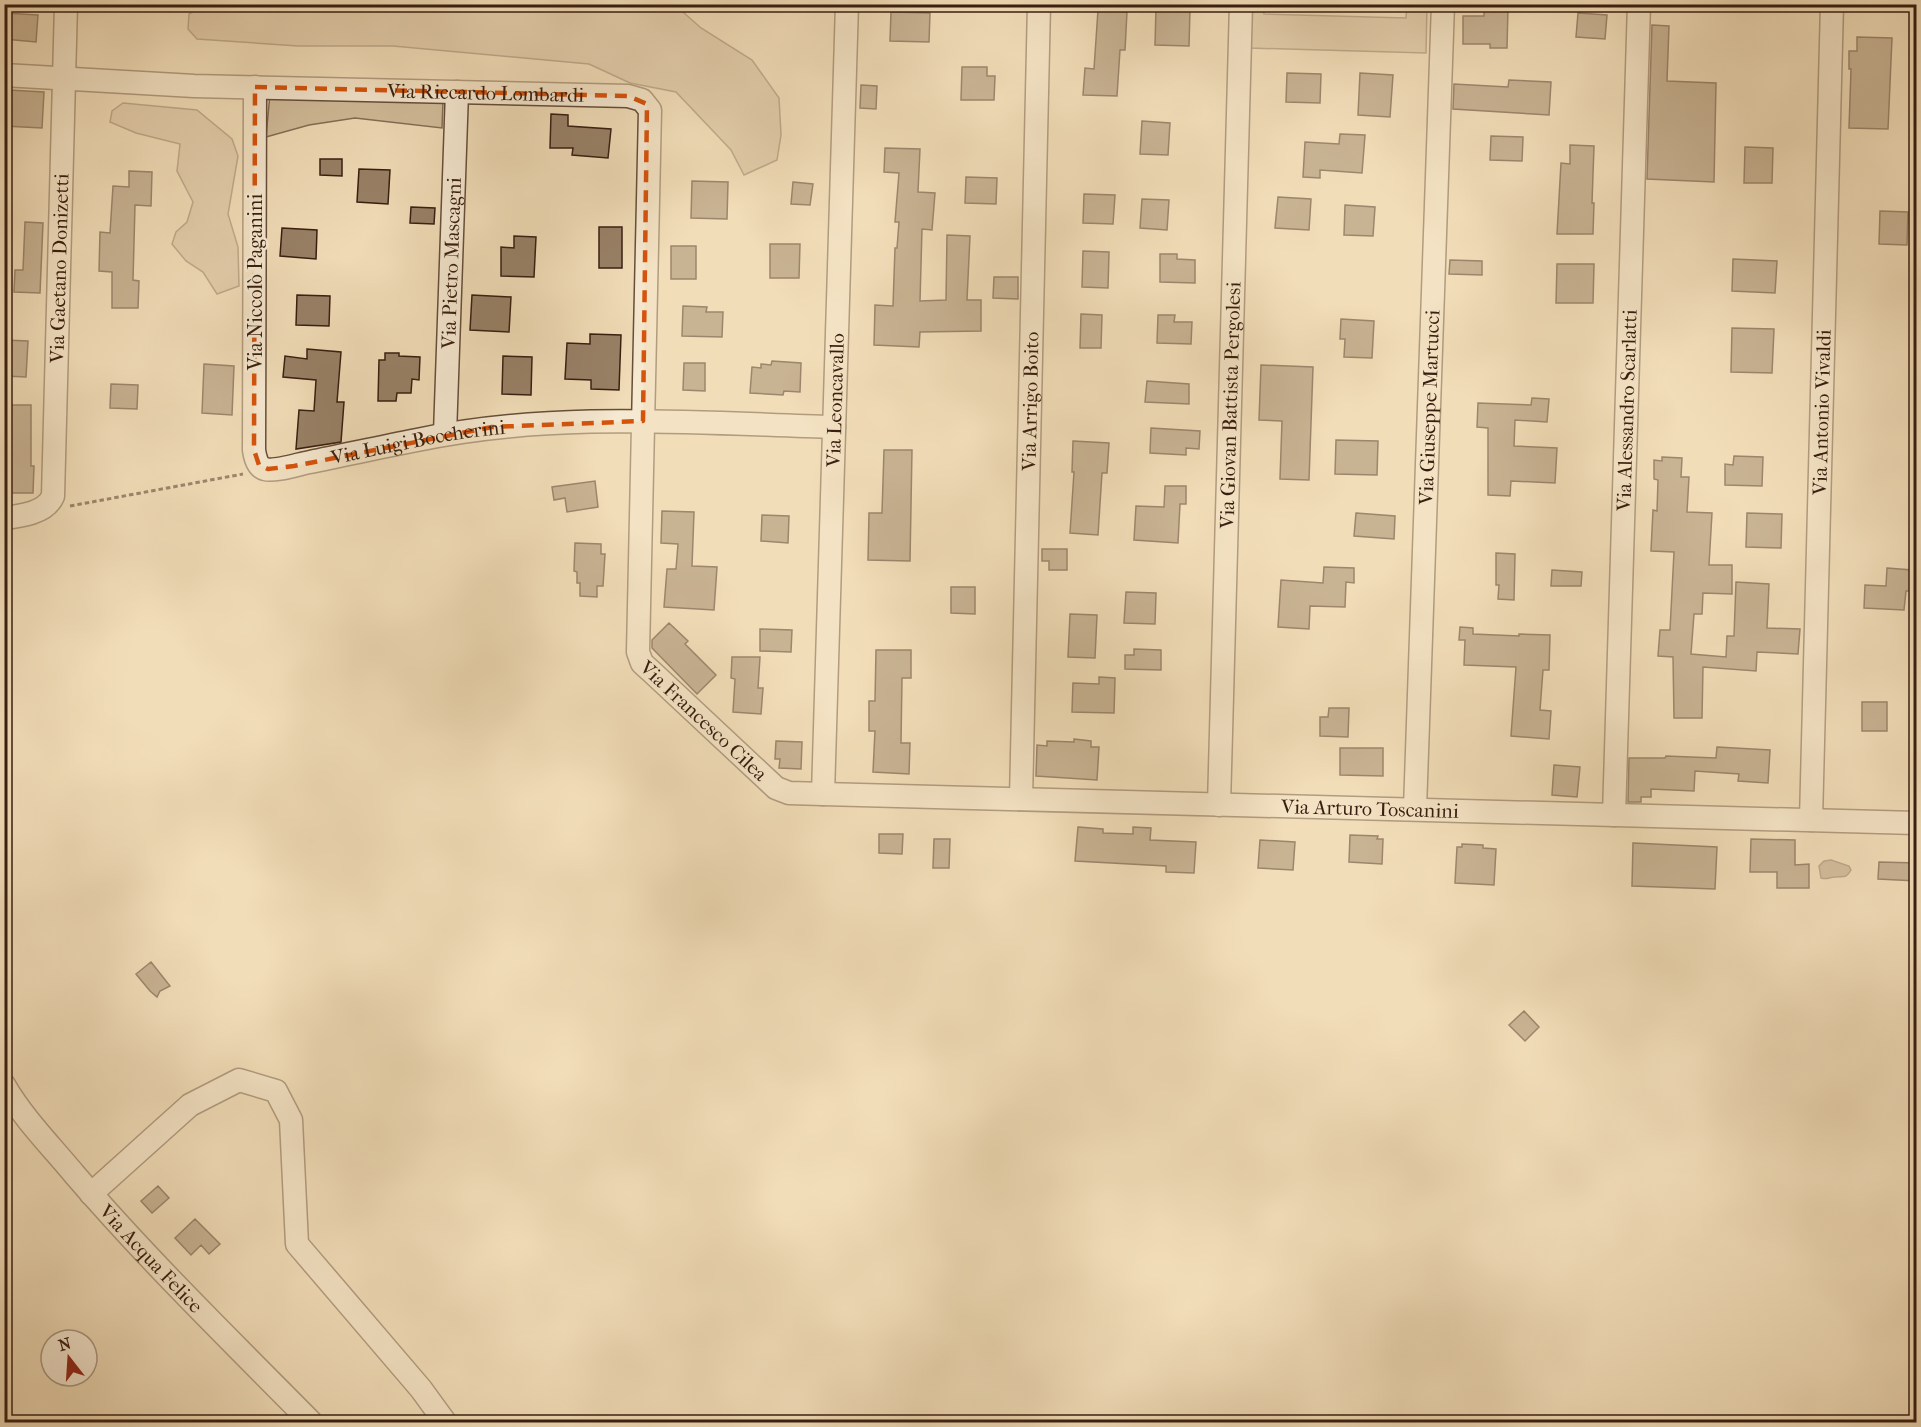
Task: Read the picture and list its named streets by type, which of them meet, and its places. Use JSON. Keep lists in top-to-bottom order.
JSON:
{
  "streets": {
    "street": [
      "Via Riccardo Lombardi",
      "Via Pietro Mascagni",
      "Via Gaetano Donizetti",
      "Via Niccolò Paganini",
      "Via Leoncavallo",
      "Via Arrigo Boito",
      "Via Giovan Battista Pergolesi",
      "Via Giuseppe Martucci",
      "Via Alessandro Scarlatti",
      "Via Antonio Vivaldi",
      "Via Luigi Boccherini",
      "Via Francesco Cilea",
      "Via Arturo Toscanini",
      "Via Acqua Felice"
    ]
  },
  "crossings": [
    ["Via Riccardo Lombardi", "Via Pietro Mascagni"],
    ["Via Riccardo Lombardi", "Via Gaetano Donizetti"],
    ["Via Riccardo Lombardi", "Via Niccolò Paganini"],
    ["Via Riccardo Lombardi", "Via Luigi Boccherini"],
    ["Via Riccardo Lombardi", "Via Francesco Cilea"],
    ["Via Pietro Mascagni", "Via Luigi Boccherini"],
    ["Via Niccolò Paganini", "Via Luigi Boccherini"],
    ["Via Leoncavallo", "Via Luigi Boccherini"],
    ["Via Leoncavallo", "Via Francesco Cilea"],
    ["Via Leoncavallo", "Via Arturo Toscanini"],
    ["Via Arrigo Boito", "Via Arturo Toscanini"],
    ["Via Giovan Battista Pergolesi", "Via Arturo Toscanini"],
    ["Via Giuseppe Martucci", "Via Arturo Toscanini"],
    ["Via Alessandro Scarlatti", "Via Arturo Toscanini"],
    ["Via Antonio Vivaldi", "Via Arturo Toscanini"],
    ["Via Luigi Boccherini", "Via Francesco Cilea"],
    ["Via Francesco Cilea", "Via Arturo Toscanini"]
  ],
  "north": "top"
}
